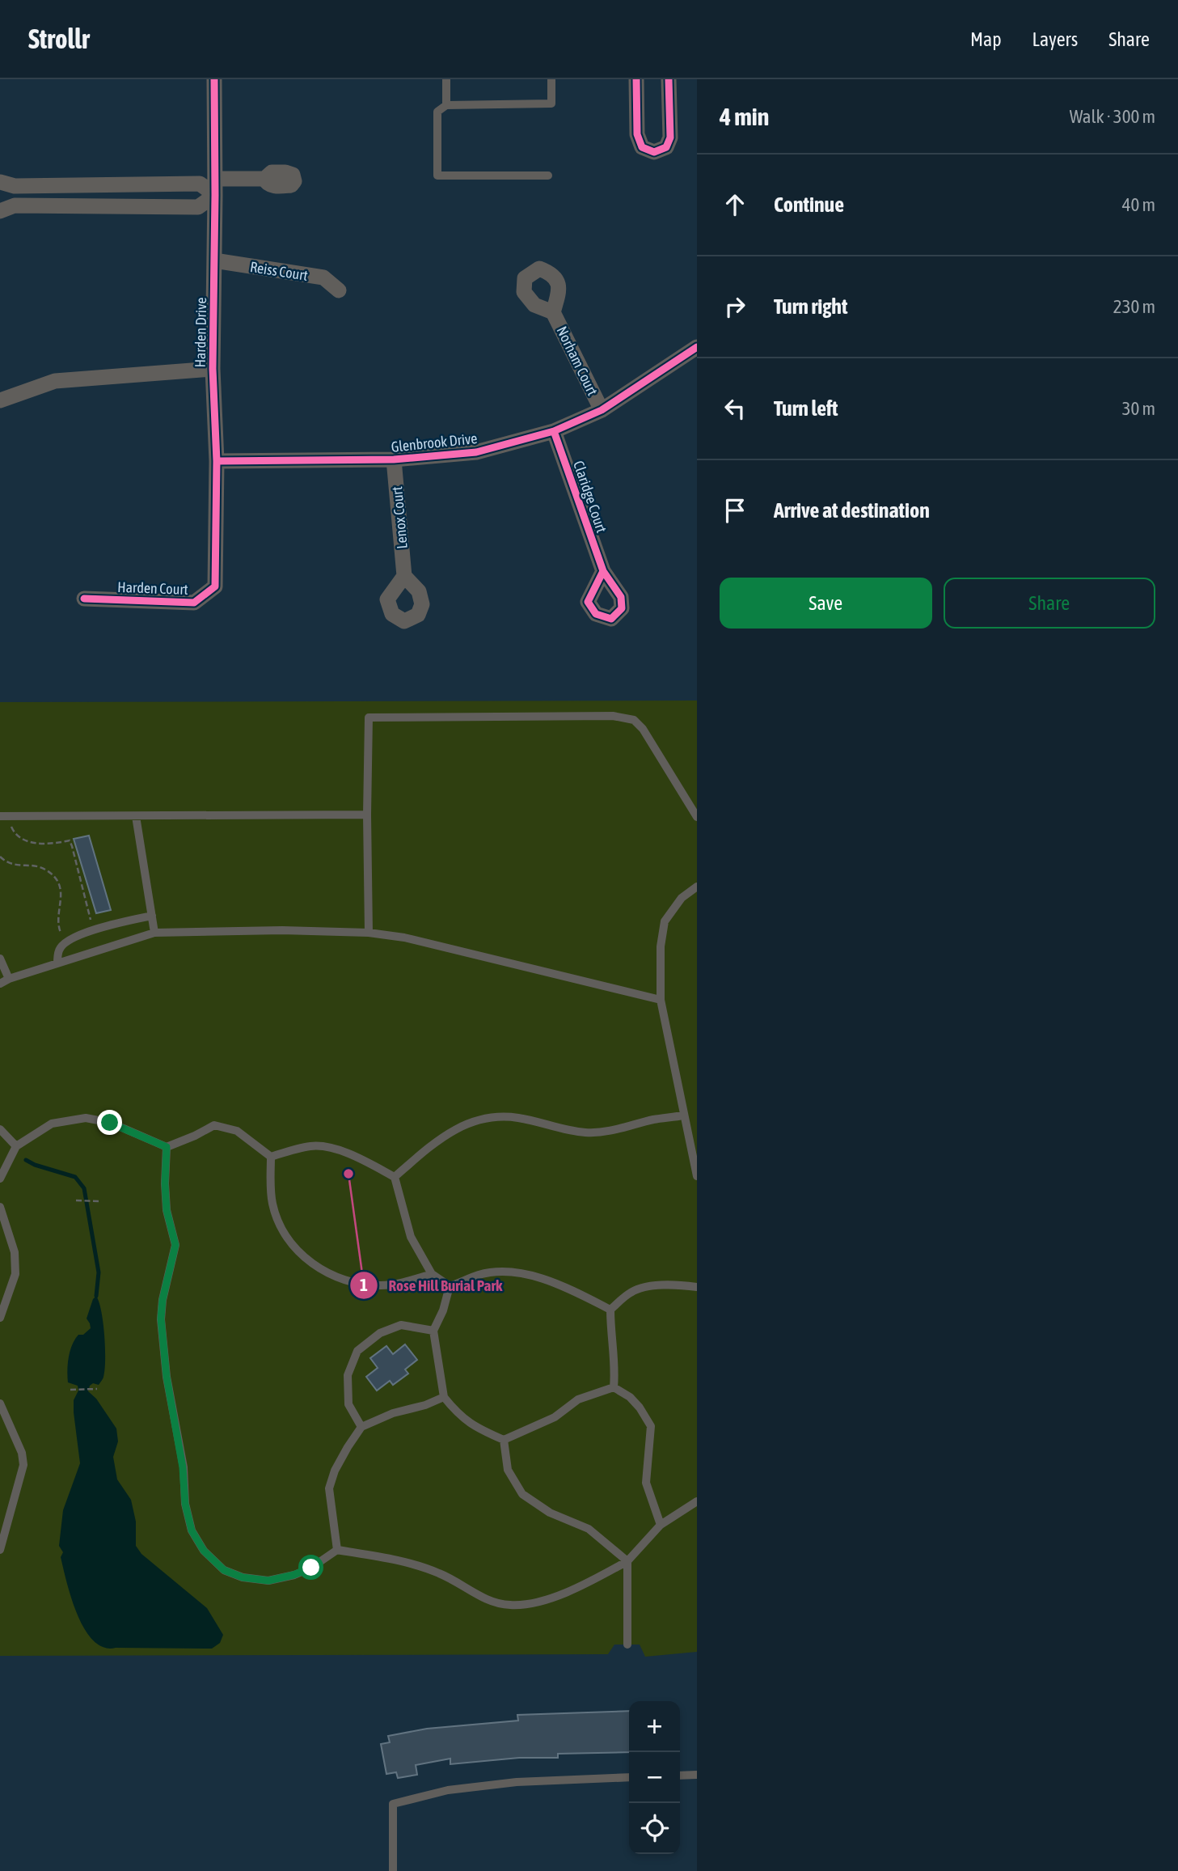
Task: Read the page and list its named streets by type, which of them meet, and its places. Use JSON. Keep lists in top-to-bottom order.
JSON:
{
  "streets": {
    "street": [
      "Reiss Court",
      "Harden Drive",
      "Norham Court",
      "Glenbrook Drive",
      "Claridge Court",
      "Lenox Court",
      "Harden Court"
    ]
  },
  "crossings": [
    ["Reiss Court", "Harden Drive"],
    ["Harden Drive", "Glenbrook Drive"],
    ["Harden Drive", "Harden Court"],
    ["Norham Court", "Glenbrook Drive"],
    ["Glenbrook Drive", "Claridge Court"],
    ["Glenbrook Drive", "Lenox Court"]
  ],
  "places": ["Rose Hill Burial Park"],
  "page": {
    "header": "Strollr",
    "nav": ["Map", "Layers", "Share"],
    "heading": ["4 min", "Walk · 300 m"],
    "list": [
      ["Continue", "40 m"],
      ["Turn right", "230 m"],
      ["Turn left", "30 m"],
      "Arrive at destination"
    ],
    "buttons": ["Save", "Share"],
    "map_buttons": ["+", "−"]
  }
}
